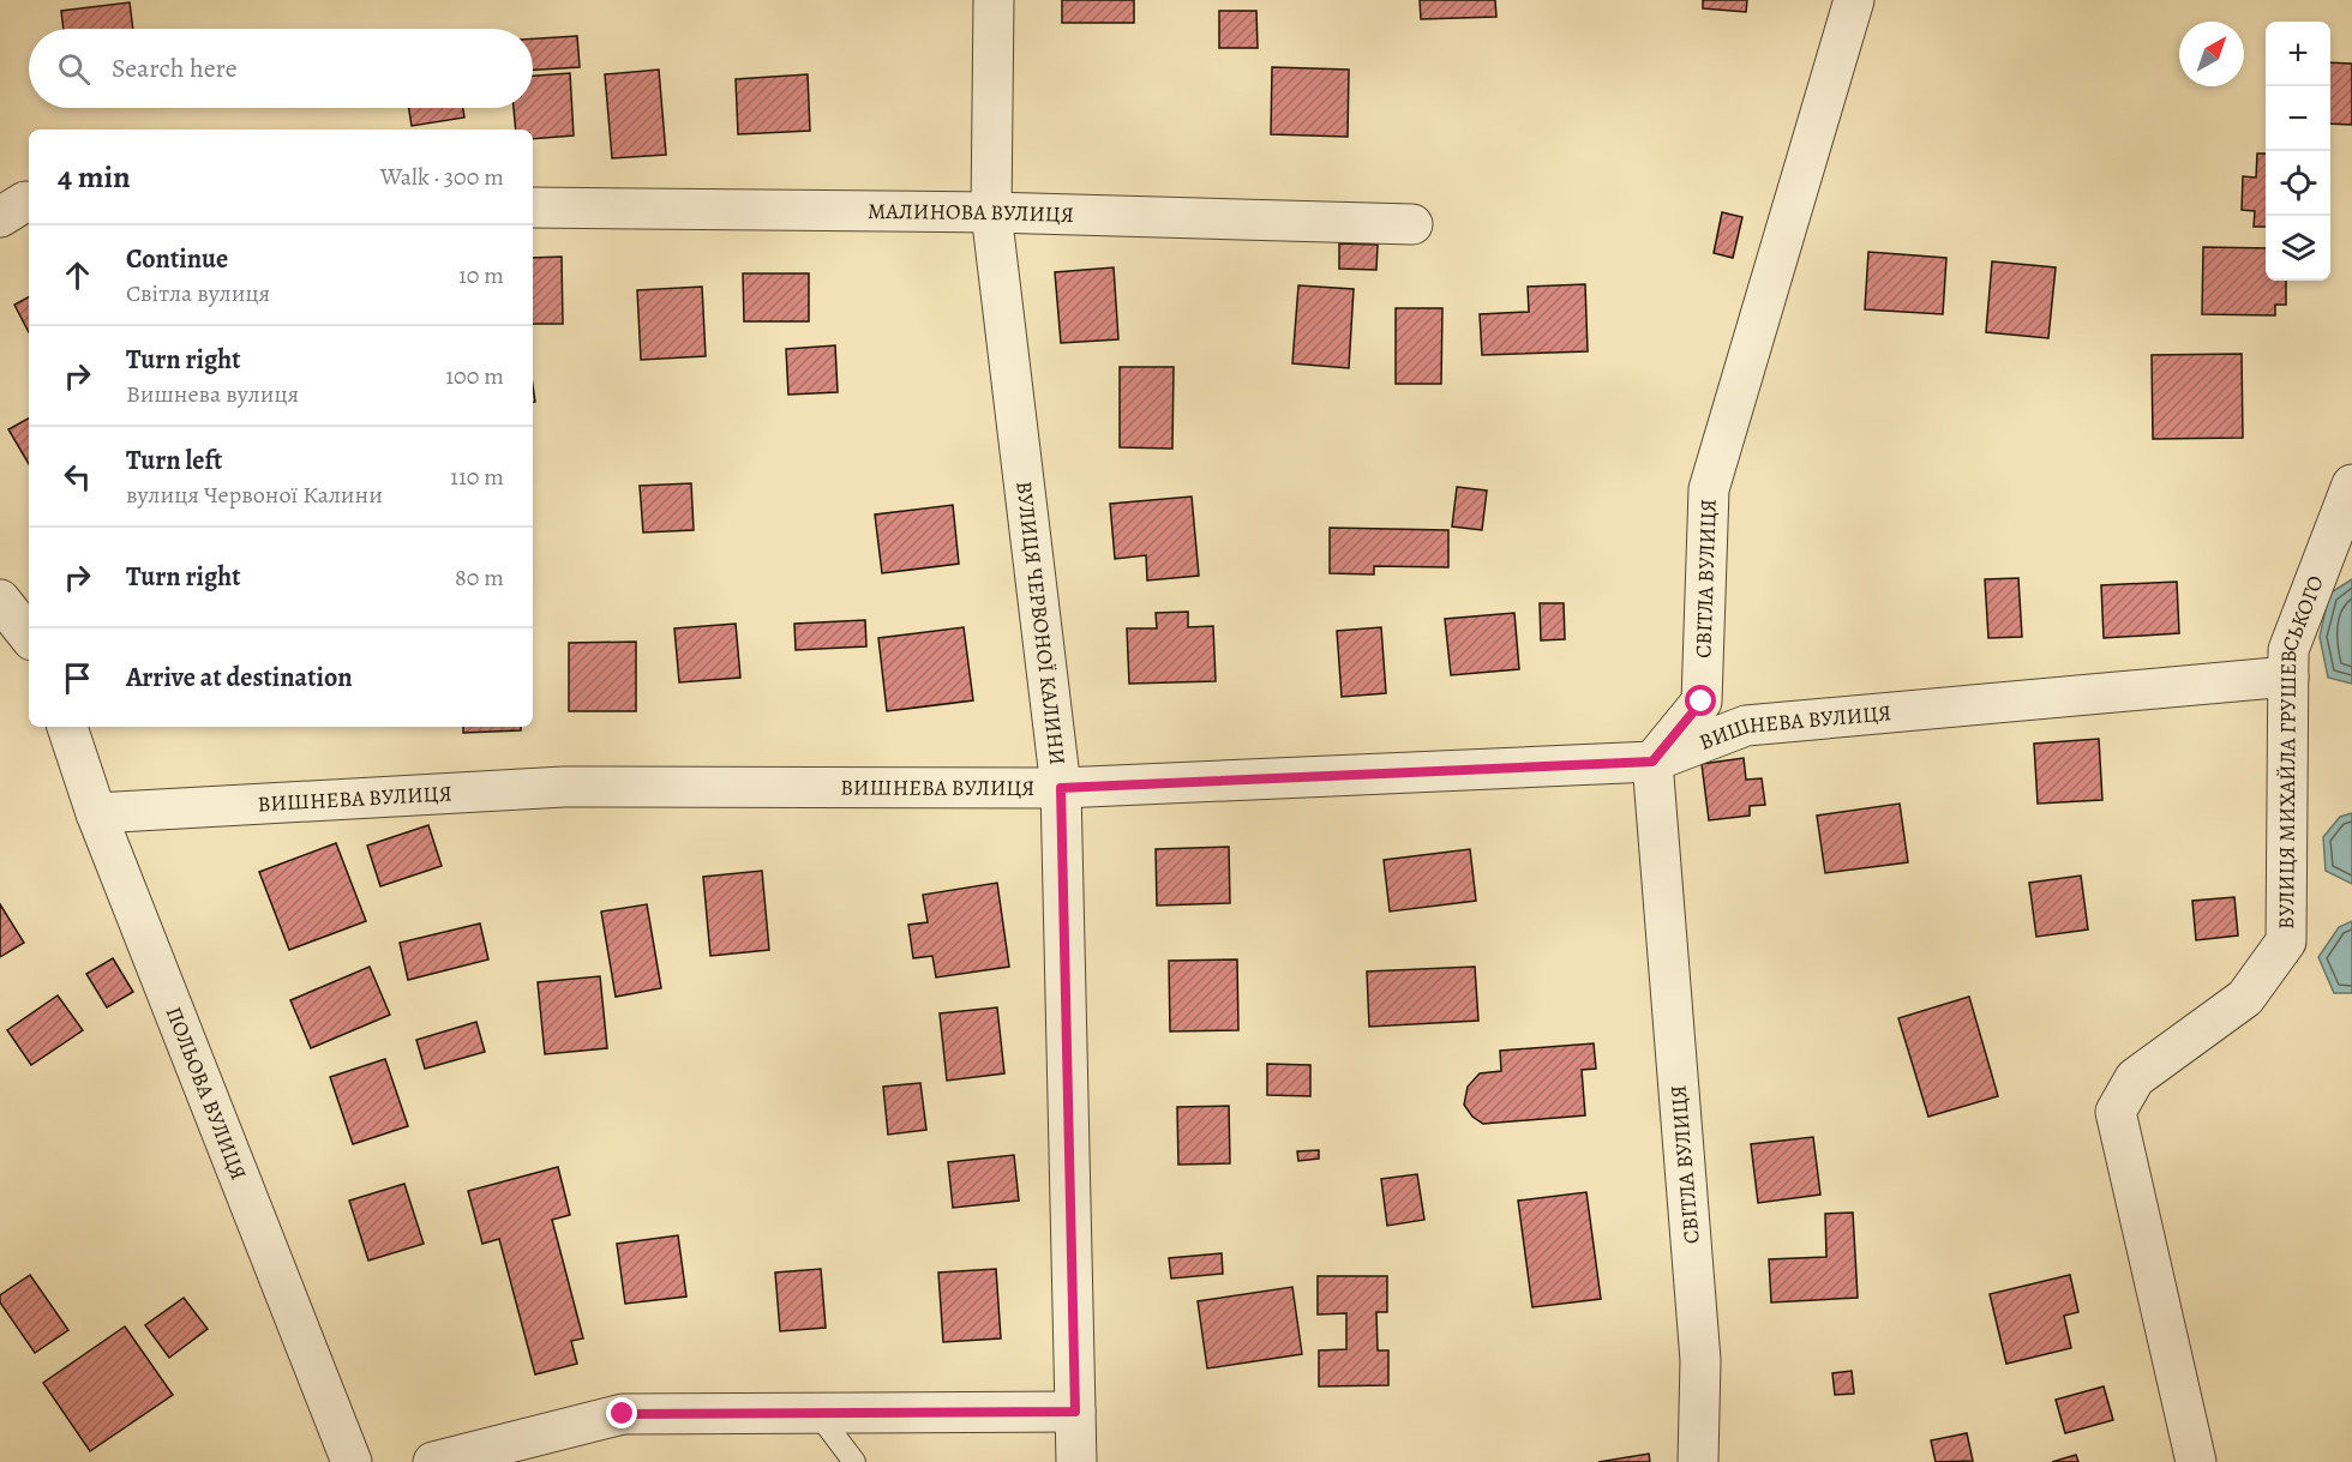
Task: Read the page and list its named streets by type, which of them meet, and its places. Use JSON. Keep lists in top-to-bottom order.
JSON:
{
  "streets": {
    "street": [
      "МАЛИНОВА ВУЛИЦЯ",
      "СВІТЛА ВУЛИЦЯ",
      "ВУЛИЦЯ ЧЕРВОНОЇ КАЛИНИ",
      "ВИШНЕВА ВУЛИЦЯ",
      "ВУЛИЦЯ МИХАЙЛА ГРУШЕВСЬКОГО",
      "ПОЛЬОВА ВУЛИЦЯ"
    ]
  },
  "crossings": [
    ["МАЛИНОВА ВУЛИЦЯ", "ВУЛИЦЯ ЧЕРВОНОЇ КАЛИНИ"],
    ["СВІТЛА ВУЛИЦЯ", "ВИШНЕВА ВУЛИЦЯ"],
    ["ВУЛИЦЯ ЧЕРВОНОЇ КАЛИНИ", "ВИШНЕВА ВУЛИЦЯ"],
    ["ВИШНЕВА ВУЛИЦЯ", "ВУЛИЦЯ МИХАЙЛА ГРУШЕВСЬКОГО"],
    ["ВИШНЕВА ВУЛИЦЯ", "ПОЛЬОВА ВУЛИЦЯ"]
  ],
  "north": "top right",
  "page": {
    "map_buttons": ["+", "−"],
    "search": "Search here",
    "heading": ["4 min", "Walk · 300 m"],
    "list": [
      ["Continue", "Світла вулиця", "10 m"],
      ["Turn right", "Вишнева вулиця", "100 m"],
      ["Turn left", "вулиця Червоної Калини", "110 m"],
      ["Turn right", "80 m"],
      "Arrive at destination"
    ]
  }
}
